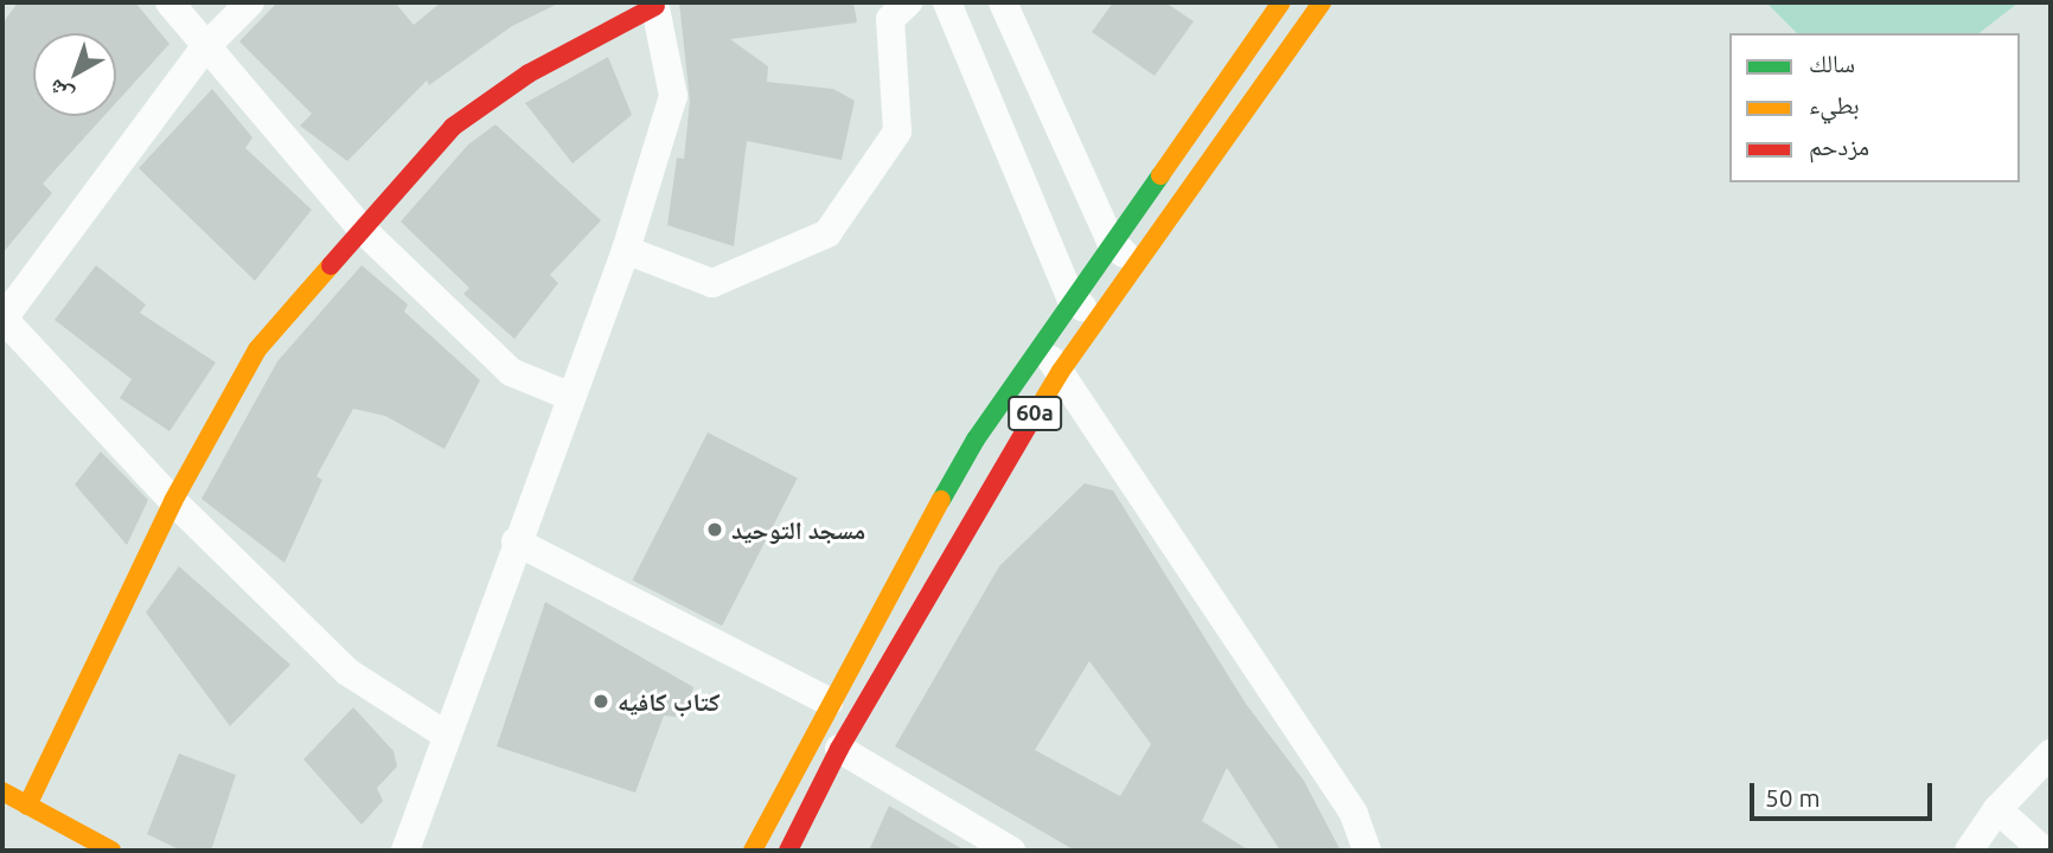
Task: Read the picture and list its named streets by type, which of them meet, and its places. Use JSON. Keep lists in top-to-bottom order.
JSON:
{
  "streets": {
    "main road": ["60a"]
  },
  "places": ["مسجد التوحيد", "كتاب كافيه"],
  "legend": ["سالك", "بطيء", "مزدحم"],
  "scale_bar": "50 m",
  "north": "bottom left"
}
